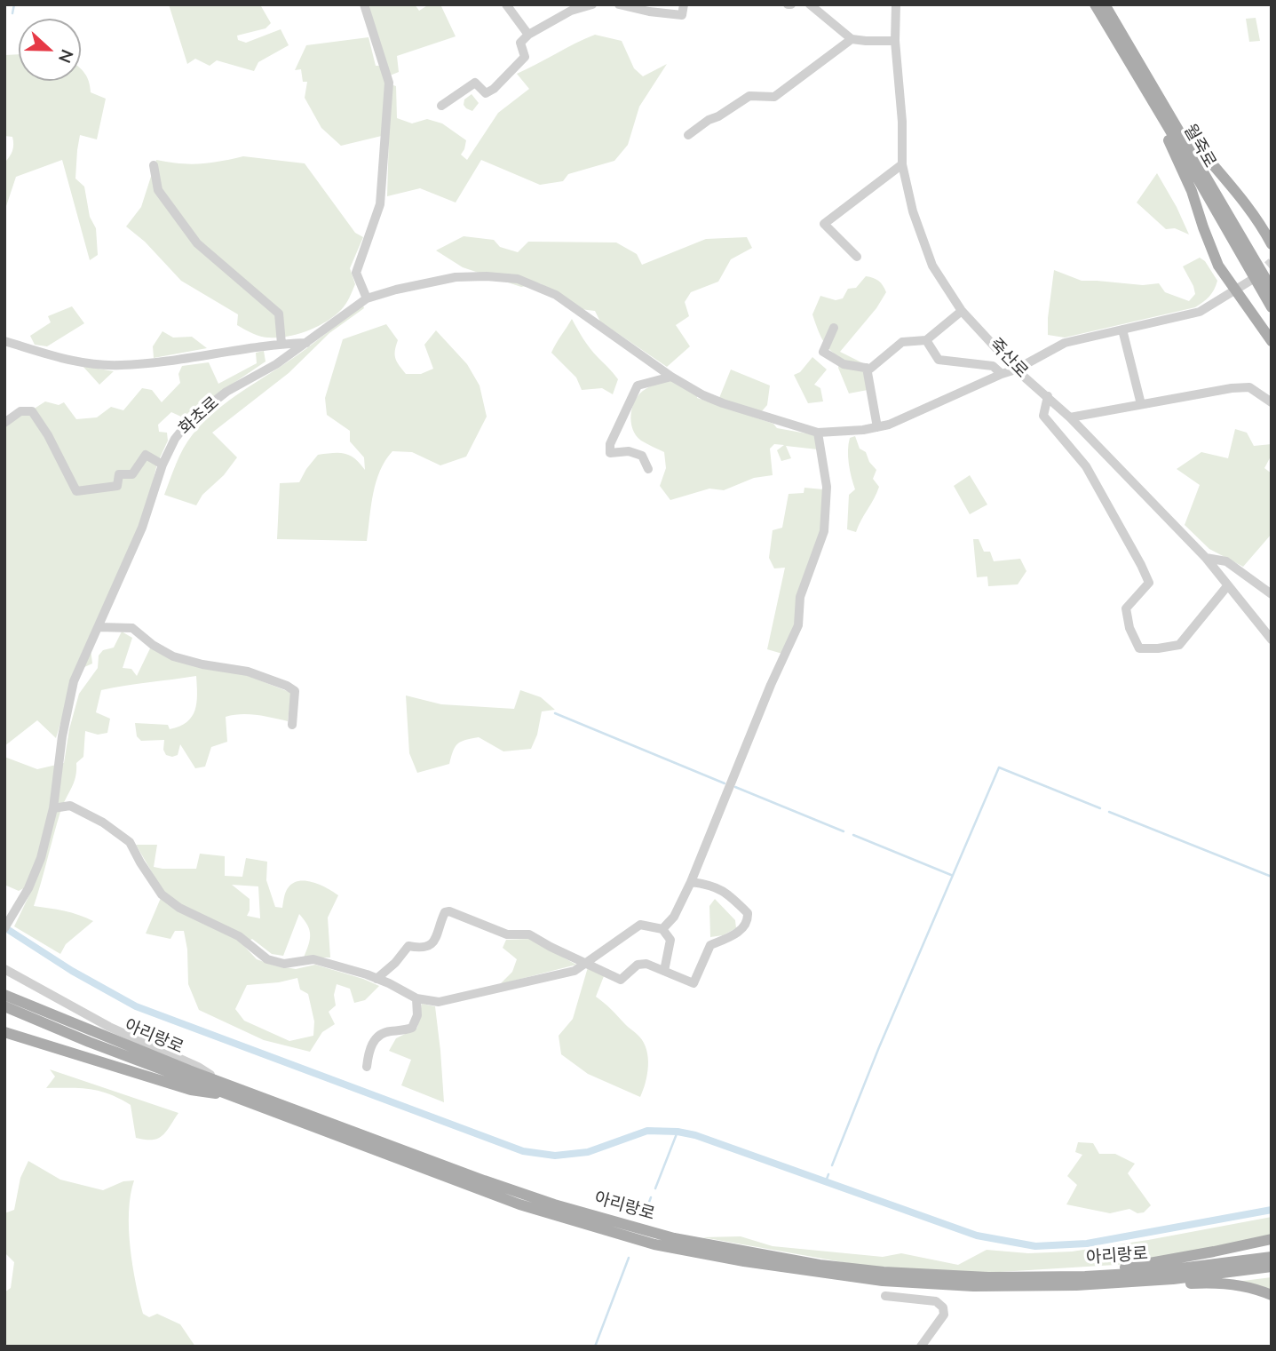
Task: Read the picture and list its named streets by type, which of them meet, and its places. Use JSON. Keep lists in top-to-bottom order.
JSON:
{
  "streets": {
    "main road": ["월죽로", "아리랑로"],
    "street": ["죽산로", "화초로"]
  },
  "north": "right"
}
